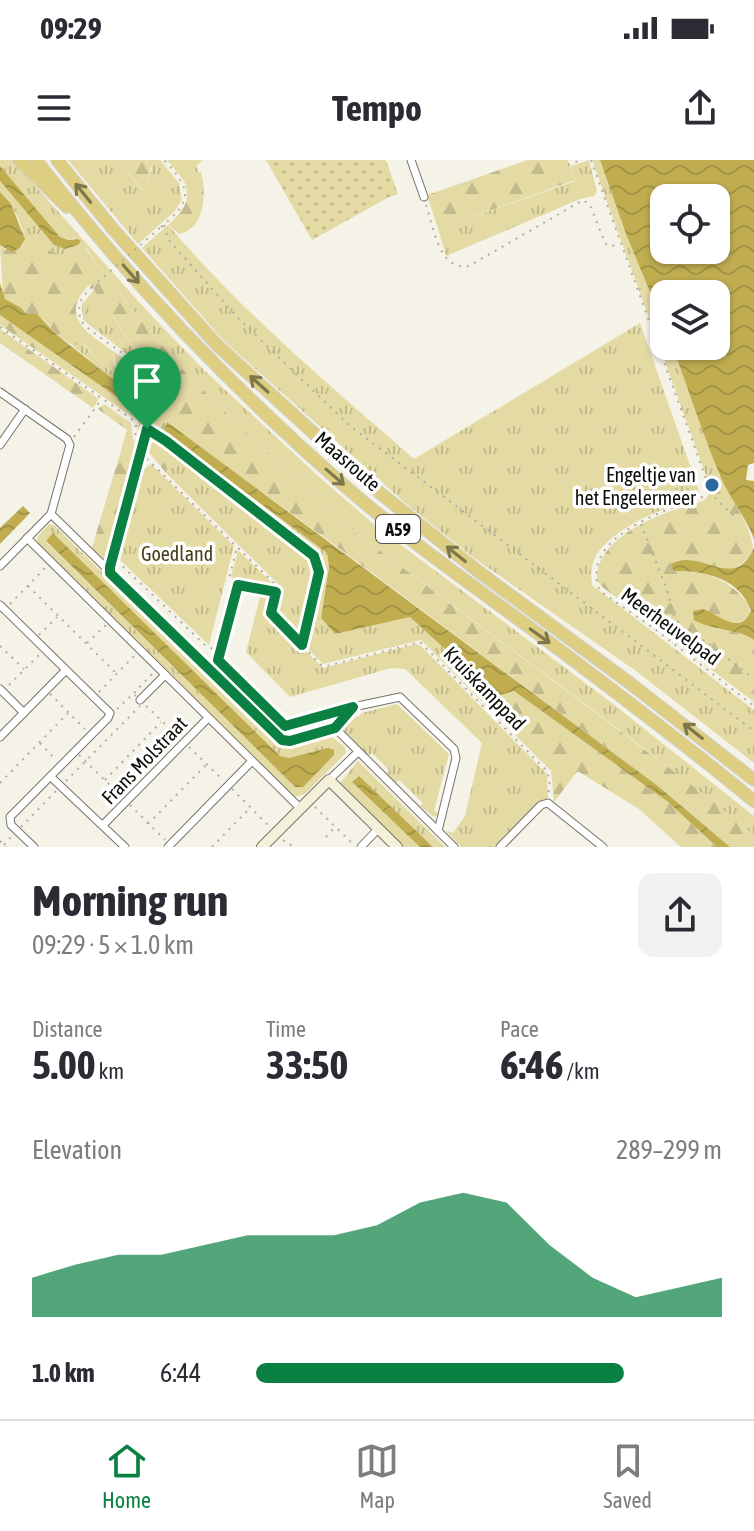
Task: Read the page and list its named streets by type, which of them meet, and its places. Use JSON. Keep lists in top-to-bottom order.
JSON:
{
  "streets": {
    "highway": ["Maasroute", "A59"],
    "street": ["Frans Molstraat"],
    "path": ["Meerheuvelpad", "Kruiskamppad"]
  },
  "crossings": [
    ["Maasroute", "A59"]
  ],
  "parks": ["Goedland"],
  "places": ["Engeltje van het Engelermeer"],
  "page": {
    "status": "09:29",
    "header": "Tempo",
    "heading": ["Morning run", "09:29 · 5 × 1.0 km"],
    "stats": [
      ["Distance", "5.00 km"],
      ["Time", "33:50"],
      ["Pace", "6:46 /km"]
    ],
    "chart": ["Elevation", "289–299 m"],
    "list": [
      {
        "name": "1.0 km",
        "note": "6:44"
      }
    ],
    "tabs": ["Home", "Map", "Saved"]
  }
}
